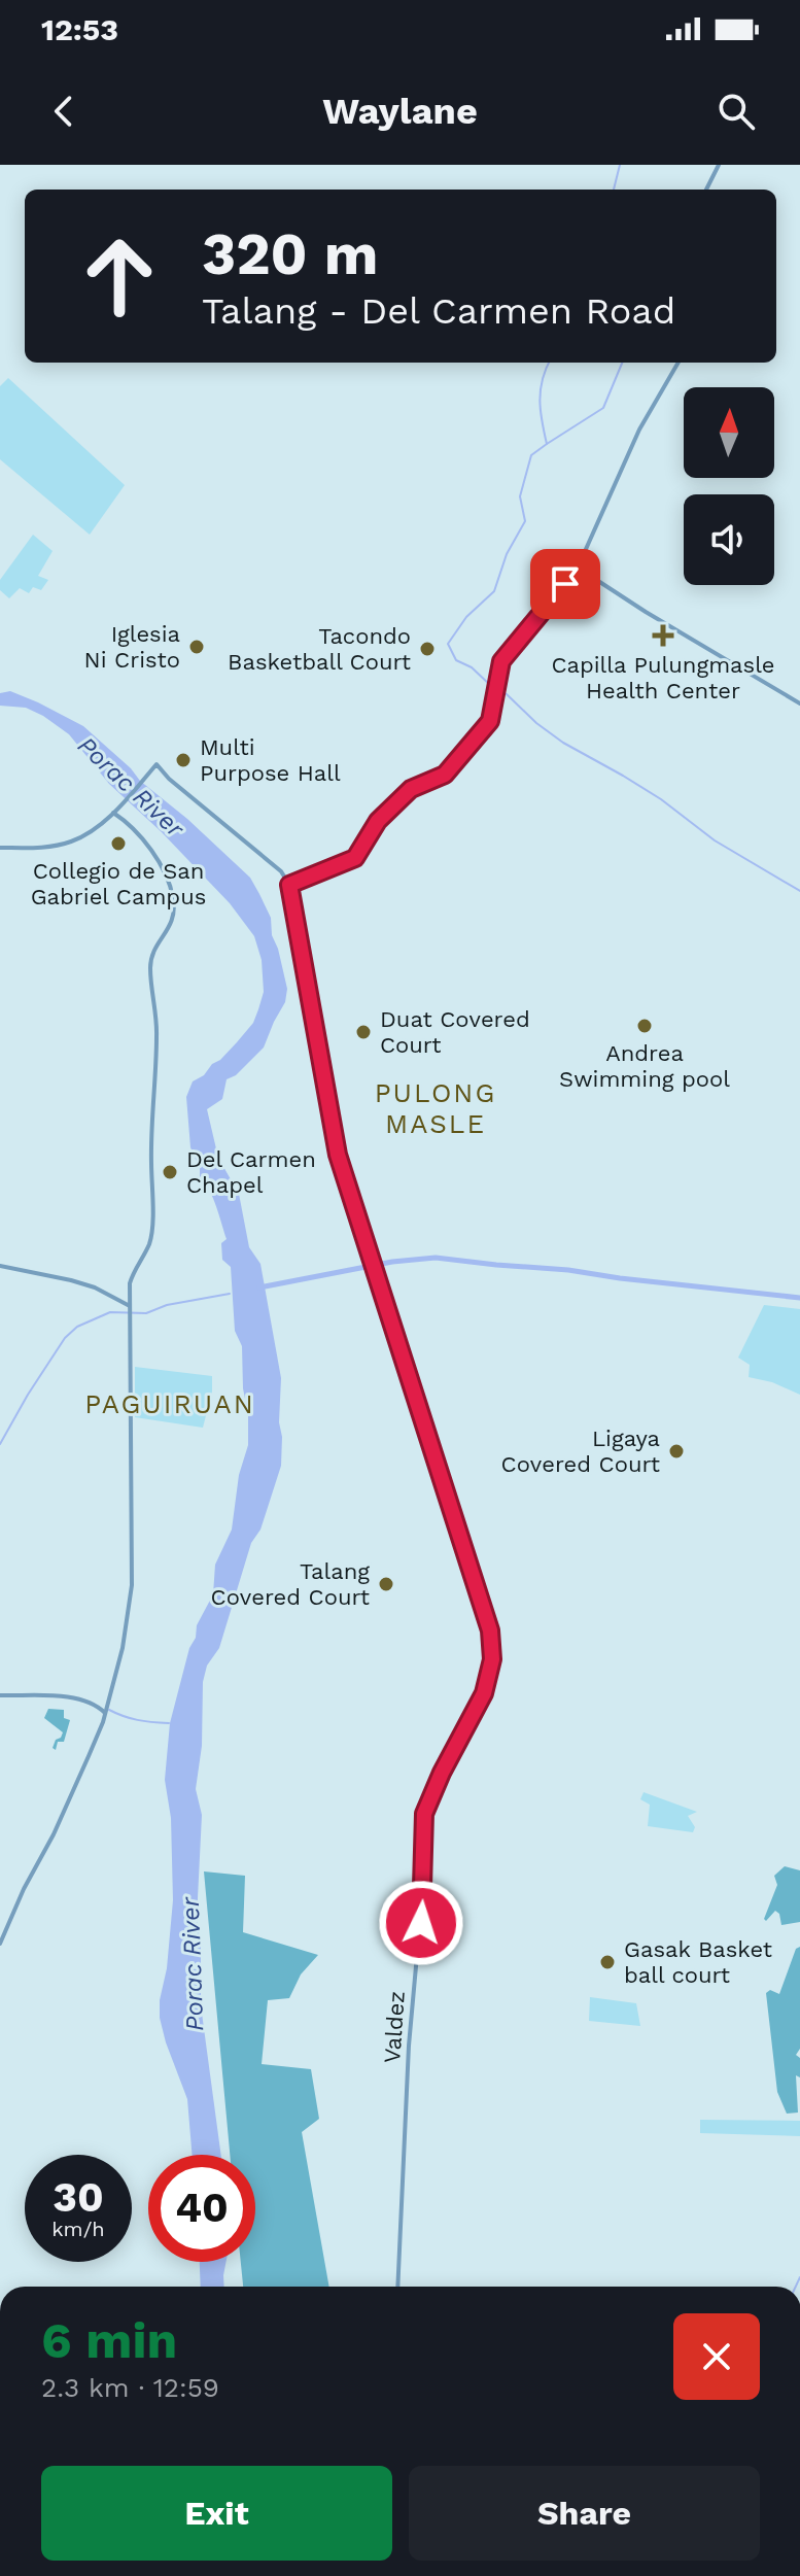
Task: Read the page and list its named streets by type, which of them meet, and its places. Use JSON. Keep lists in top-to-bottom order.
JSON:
{
  "streets": {
    "street": ["Valdez"]
  },
  "districts": ["PULONG MASLE", "PAGUIRUAN"],
  "water": ["Porac River"],
  "places": {
    "health": ["Capilla Pulungmasle Health Center"],
    "other": [
      "Iglesia Ni Cristo",
      "Tacondo Basketball Court",
      "Multi Purpose Hall",
      "Collegio de San Gabriel Campus",
      "Andrea Swimming pool",
      "Duat Covered Court",
      "Del Carmen Chapel",
      "Ligaya Covered Court",
      "Talang Covered Court",
      "Gasak Basket ball court"
    ]
  },
  "north": "top",
  "page": {
    "status": "12:53",
    "header": "Waylane",
    "turn": ["320 m", "Talang - Del Carmen Road"],
    "speed": "30 km/h",
    "limit": "40",
    "heading": ["6 min", "2.3 km · 12:59"],
    "buttons": ["Exit", "Share"]
  }
}
